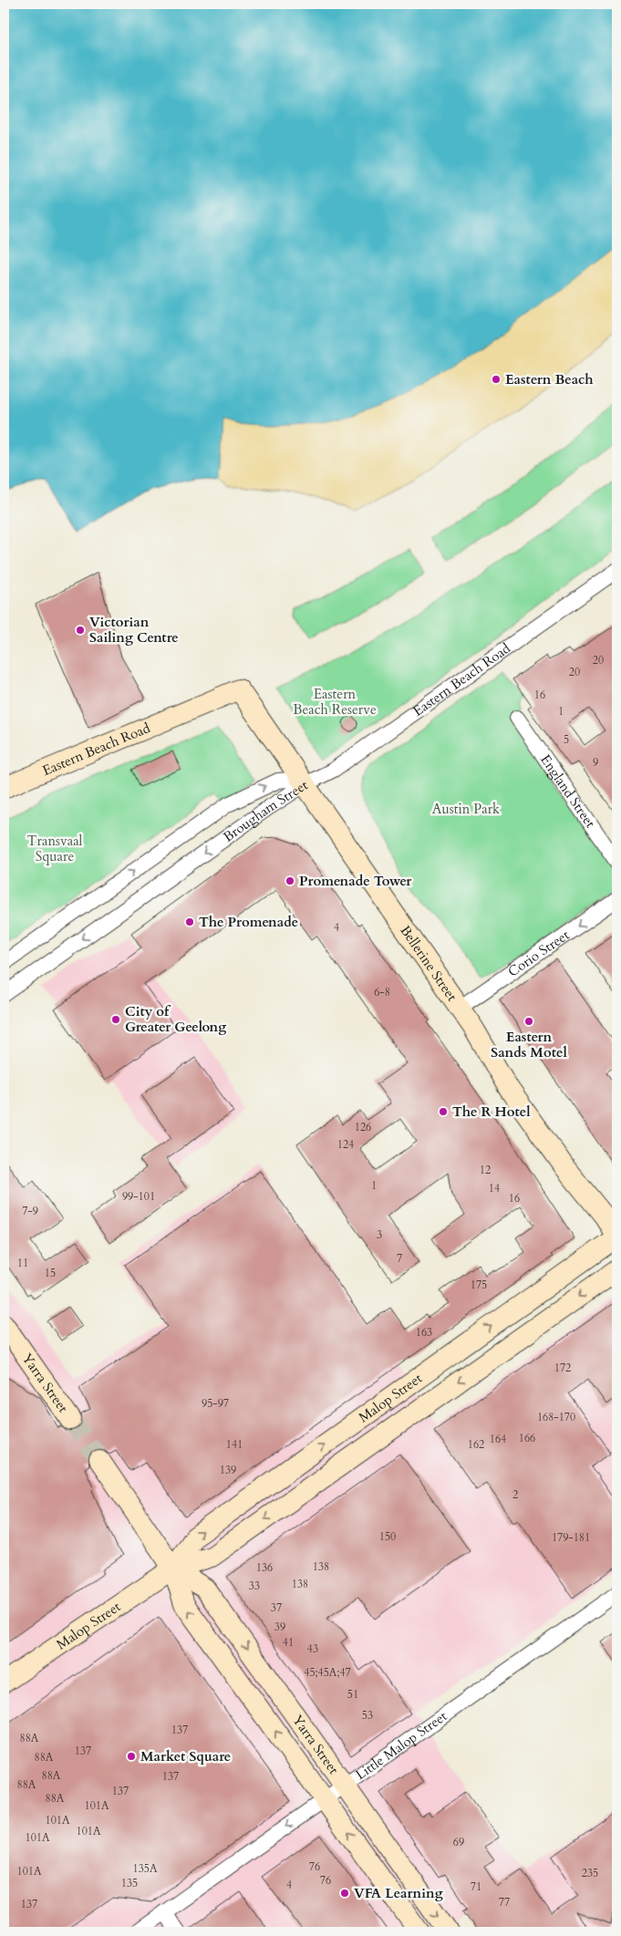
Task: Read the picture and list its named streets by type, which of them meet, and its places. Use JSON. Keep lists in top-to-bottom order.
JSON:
{
  "streets": {
    "street": [
      "Eastern Beach Road",
      "England Street",
      "Brougham Street",
      "Corio Street",
      "Bellerine Street",
      "Yarra Street",
      "Malop Street",
      "Little Malop Street"
    ]
  },
  "crossings": [
    ["Eastern Beach Road", "Brougham Street"],
    ["Eastern Beach Road", "Bellerine Street"],
    ["Brougham Street", "Bellerine Street"],
    ["Corio Street", "Bellerine Street"],
    ["Bellerine Street", "Malop Street"],
    ["Yarra Street", "Malop Street"],
    ["Yarra Street", "Little Malop Street"]
  ],
  "one_way": ["Corio Street"],
  "parks": ["Eastern Beach Reserve", "Austin Park", "Transvaal Square"],
  "places": [
    "Eastern Beach",
    "Victorian Sailing Centre",
    "Promenade Tower",
    "The Promenade",
    "City of Greater Geelong",
    "Eastern Sands Motel",
    "The R Hotel",
    "Market Square",
    "VFA Learning"
  ],
  "house_numbers": [
    "20",
    "20",
    "16",
    "1",
    "5",
    "9",
    "4",
    "6-8",
    "126",
    "124",
    "12",
    "1",
    "14",
    "99-101",
    "16",
    "7-9",
    "3",
    "7",
    "11",
    "15",
    "175",
    "163",
    "172",
    "95-97",
    "168-170",
    "166",
    "164",
    "141",
    "162",
    "139",
    "2",
    "150",
    "179-181",
    "138",
    "136",
    "138",
    "33",
    "37",
    "39",
    "41",
    "43",
    "45;45A;47",
    "51",
    "53",
    "137",
    "88A",
    "137",
    "88A",
    "88A",
    "137",
    "88A",
    "137",
    "88A",
    "101A",
    "101A",
    "101A",
    "101A",
    "69",
    "76",
    "135A",
    "101A",
    "235",
    "76",
    "135",
    "4",
    "71",
    "77",
    "137"
  ]
}
